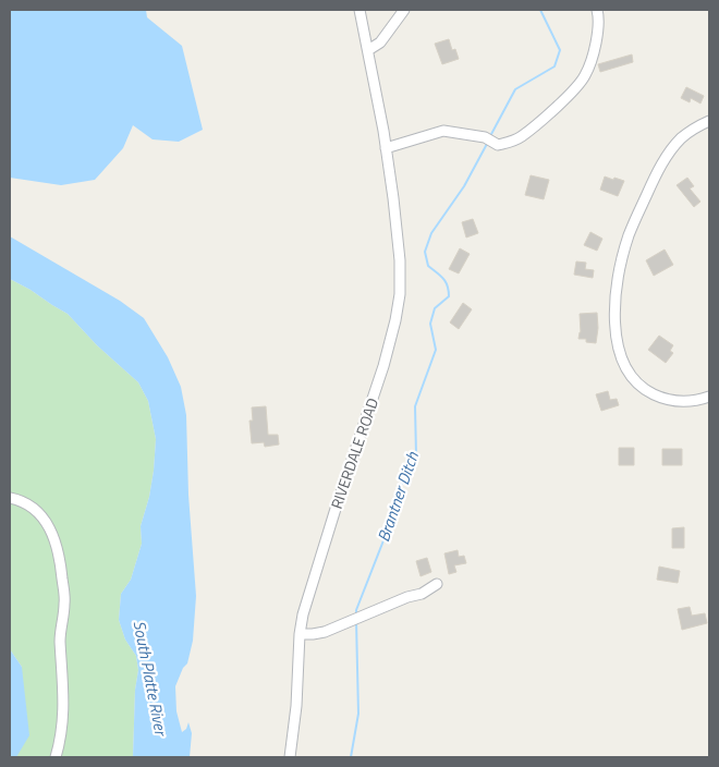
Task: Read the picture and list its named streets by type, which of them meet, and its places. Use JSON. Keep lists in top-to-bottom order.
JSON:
{
  "streets": {
    "street": ["RIVERDALE ROAD"]
  },
  "water": ["Brantner Ditch", "South Platte River"]
}
